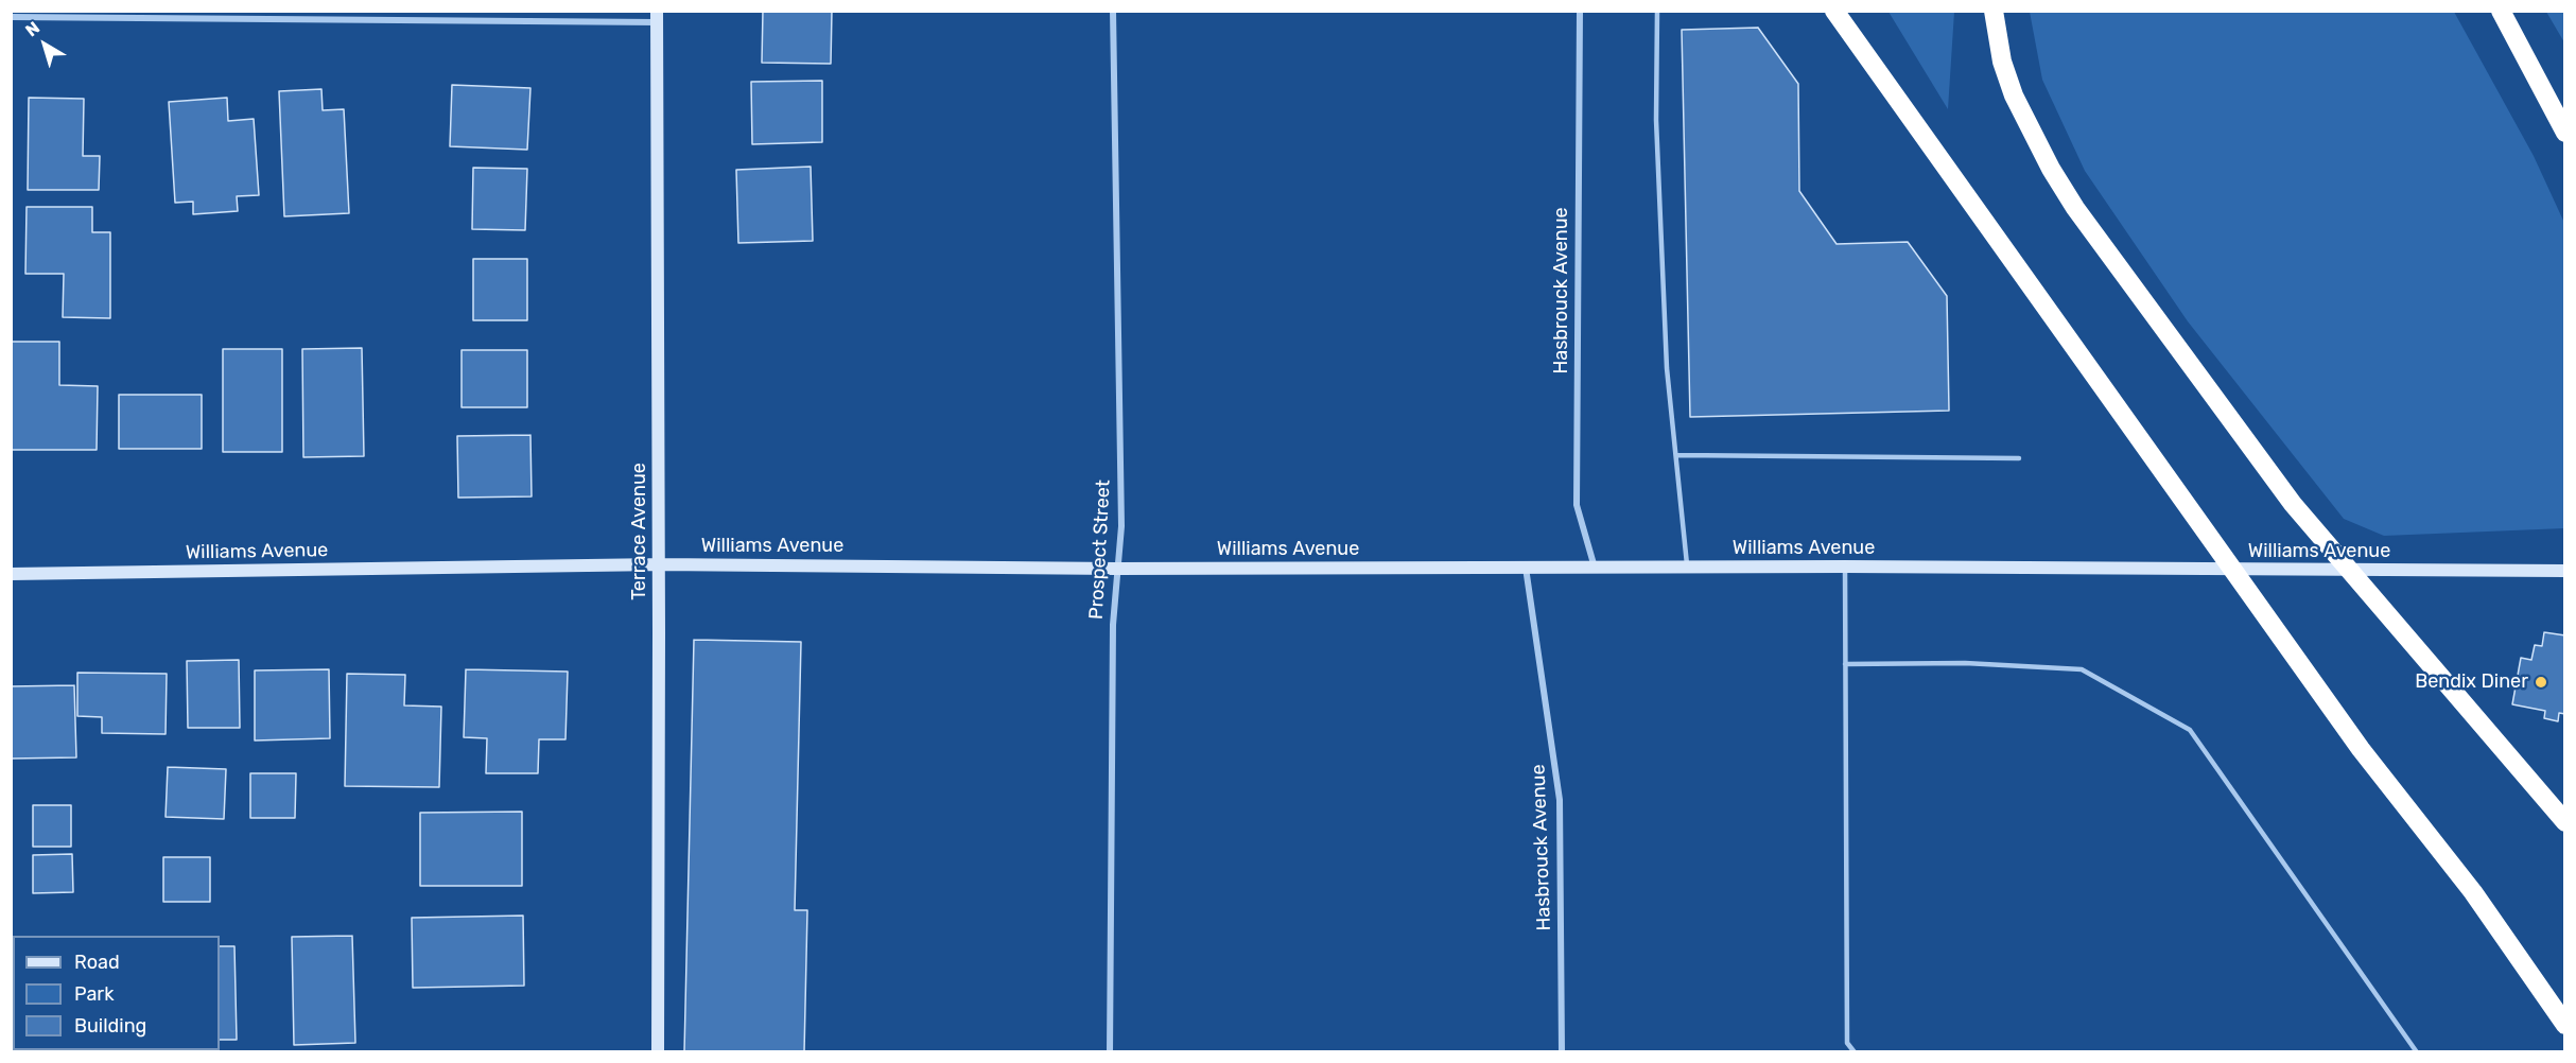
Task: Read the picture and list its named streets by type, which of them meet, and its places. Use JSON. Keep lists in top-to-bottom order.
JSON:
{
  "streets": {
    "street": [
      "Hasbrouck Avenue",
      "Terrace Avenue",
      "Williams Avenue",
      "Prospect Street"
    ]
  },
  "crossings": [
    ["Hasbrouck Avenue", "Williams Avenue"],
    ["Terrace Avenue", "Williams Avenue"],
    ["Williams Avenue", "Prospect Street"]
  ],
  "places": ["Bendix Diner"],
  "legend": ["Road", "Park", "Building"],
  "north": "top left"
}
